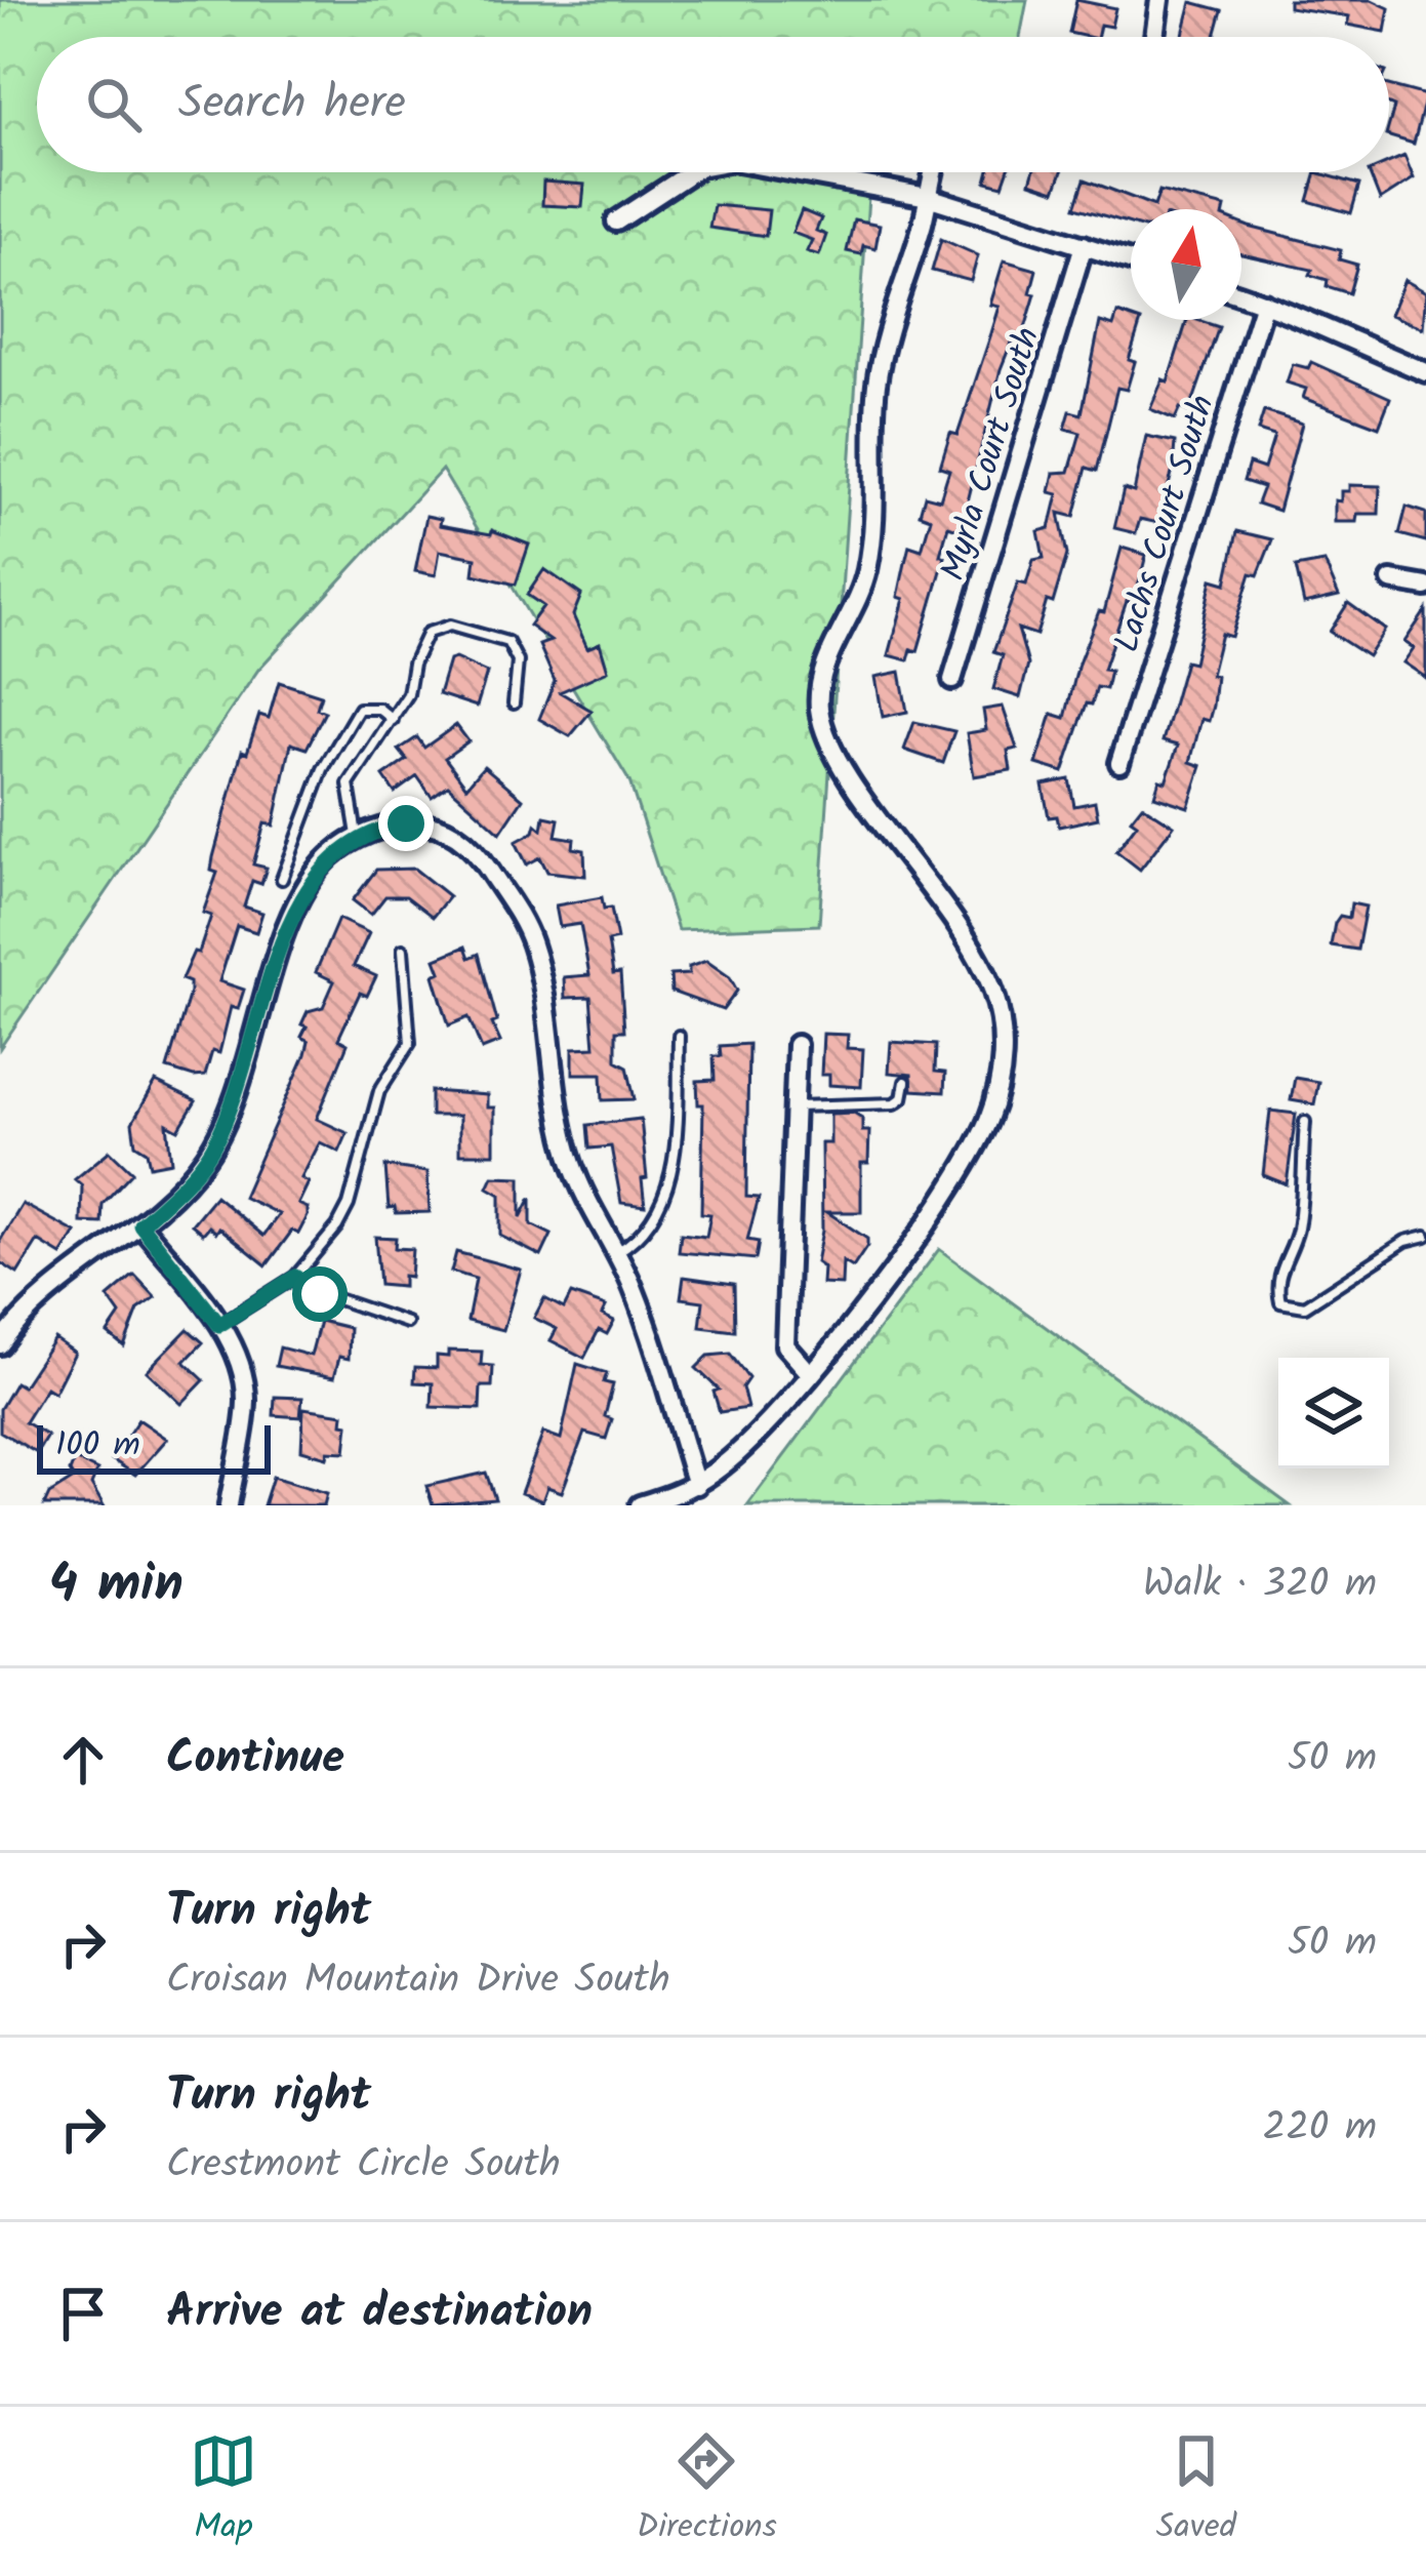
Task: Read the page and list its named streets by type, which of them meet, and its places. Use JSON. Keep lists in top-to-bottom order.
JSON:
{
  "streets": {
    "street": ["Myrla Court South", "Lachs Court South"]
  },
  "scale_bar": "100 m",
  "north": "top",
  "page": {
    "search": "Search here",
    "scale": "100 m",
    "heading": ["4 min", "Walk · 320 m"],
    "list": [
      ["Continue", "50 m"],
      ["Turn right", "Croisan Mountain Drive South", "50 m"],
      ["Turn right", "Crestmont Circle South", "220 m"],
      "Arrive at destination"
    ],
    "nav": ["Map", "Directions", "Saved"]
  }
}
